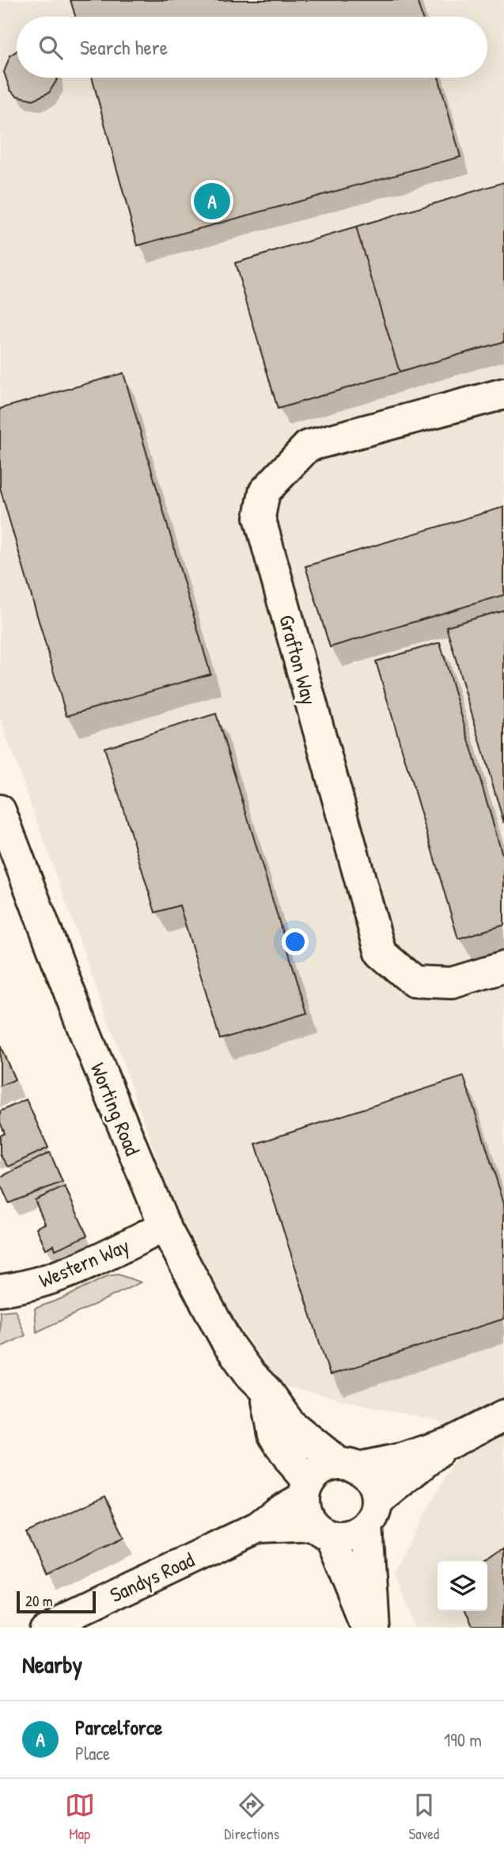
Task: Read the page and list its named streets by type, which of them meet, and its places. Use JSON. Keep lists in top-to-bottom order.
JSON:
{
  "streets": {
    "street": [
      "Grafton Way",
      "Worting Road",
      "Western Way",
      "Sandys Road"
    ]
  },
  "crossings": [
    ["Worting Road", "Western Way"],
    ["Worting Road", "Sandys Road"]
  ],
  "scale_bar": "20 m",
  "page": {
    "search": "Search here",
    "pins": "A",
    "scale": "20 m",
    "heading": "Nearby",
    "list": [
      {
        "mark": "A",
        "name": "Parcelforce",
        "note": "Place",
        "value": "190 m"
      }
    ],
    "nav": ["Map", "Directions", "Saved"]
  }
}
